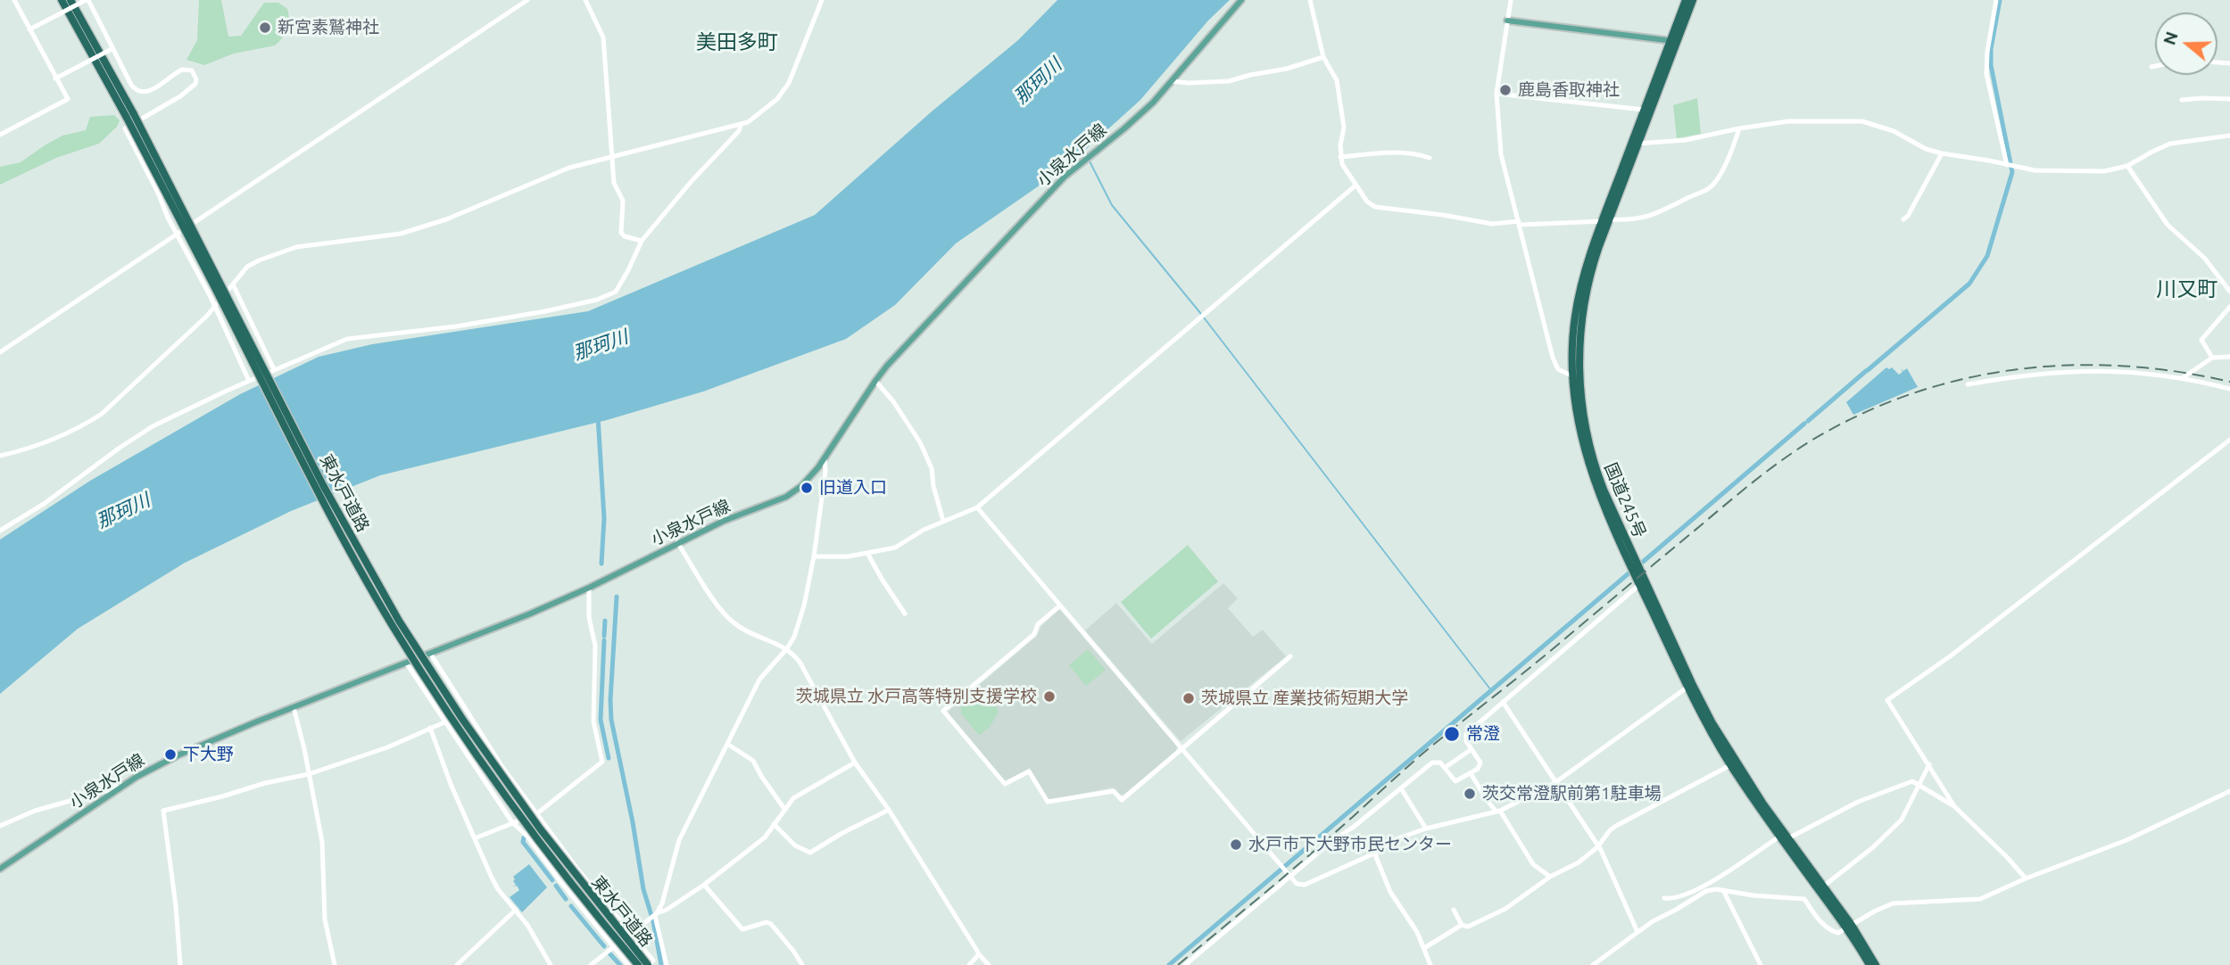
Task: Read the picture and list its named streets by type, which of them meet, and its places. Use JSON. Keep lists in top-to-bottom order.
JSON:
{
  "streets": {
    "highway": ["東水戸道路", "国道245号"],
    "main road": ["小泉水戸線"]
  },
  "districts": ["美田多町", "川又町"],
  "water": ["那珂川"],
  "places": [
    "新宮素鷲神社",
    "鹿島香取神社",
    "旧道入口",
    "茨城県立 水戸高等特別支援学校",
    "茨城県立 産業技術短期大学",
    "常澄",
    "下大野",
    "茨交常澄駅前第1駐車場",
    "水戸市下大野市民センター"
  ],
  "north": "left"
}
